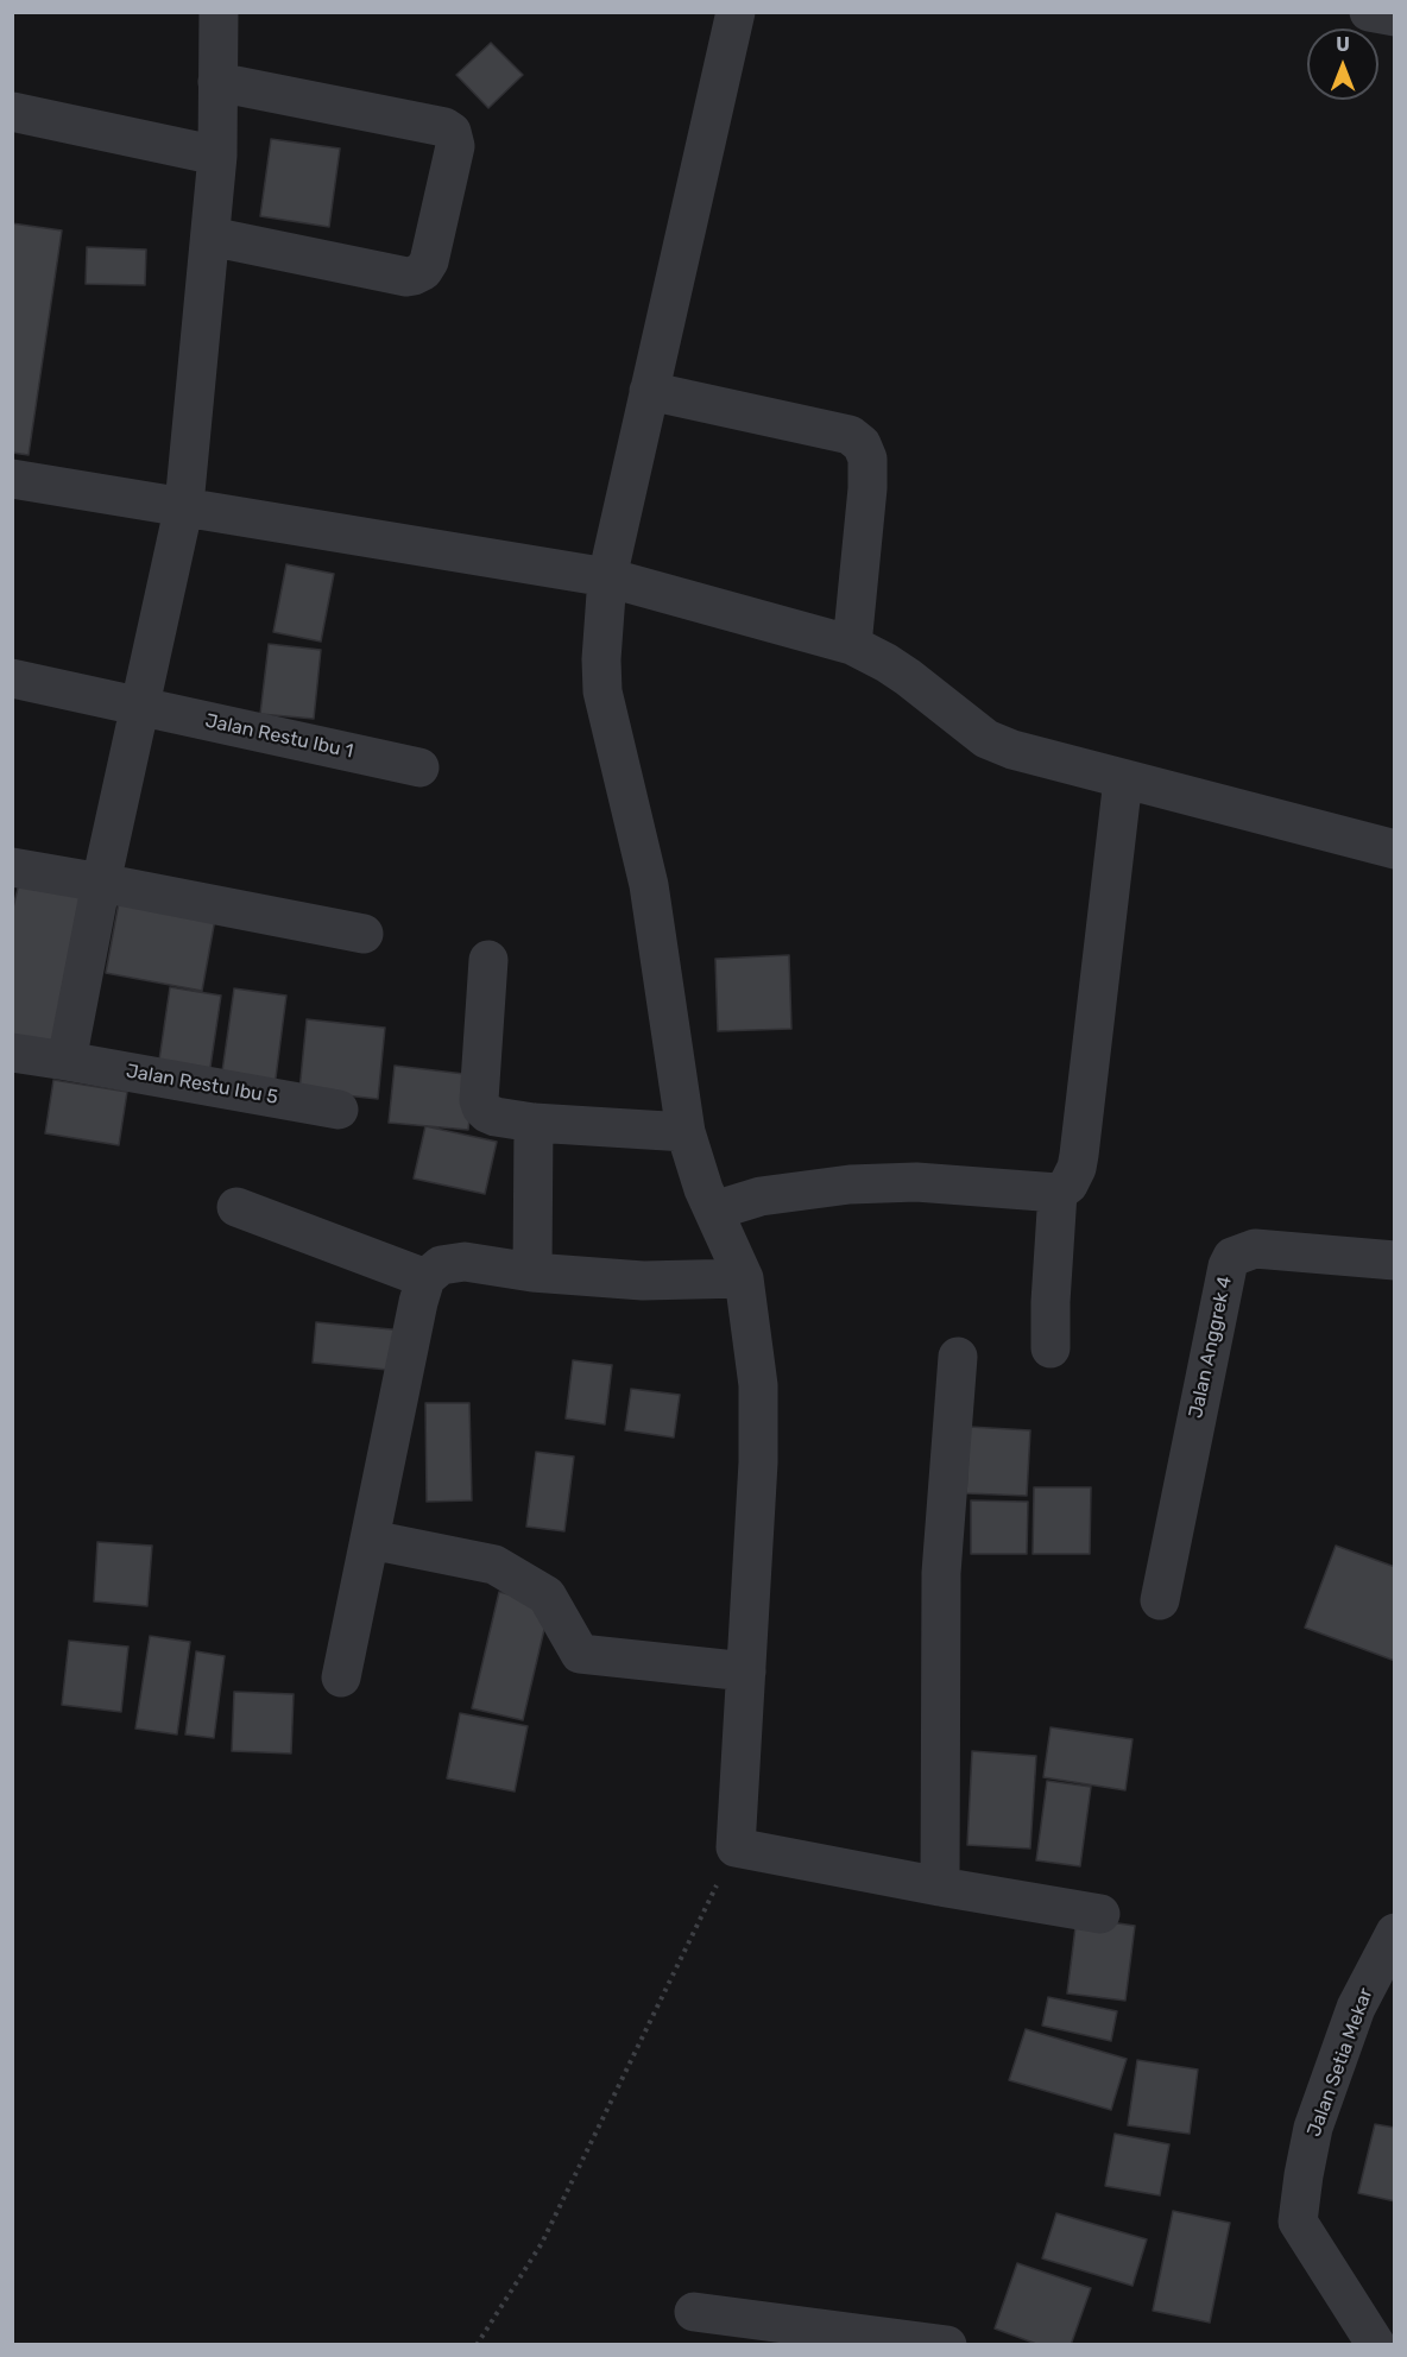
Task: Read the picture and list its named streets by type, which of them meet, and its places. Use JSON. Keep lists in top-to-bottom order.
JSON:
{
  "streets": {
    "street": [
      "Jalan Restu Ibu 1",
      "Jalan Restu Ibu 5",
      "Jalan Anggrek 4",
      "Jalan Setia Mekar"
    ]
  },
  "north": "top"
}
